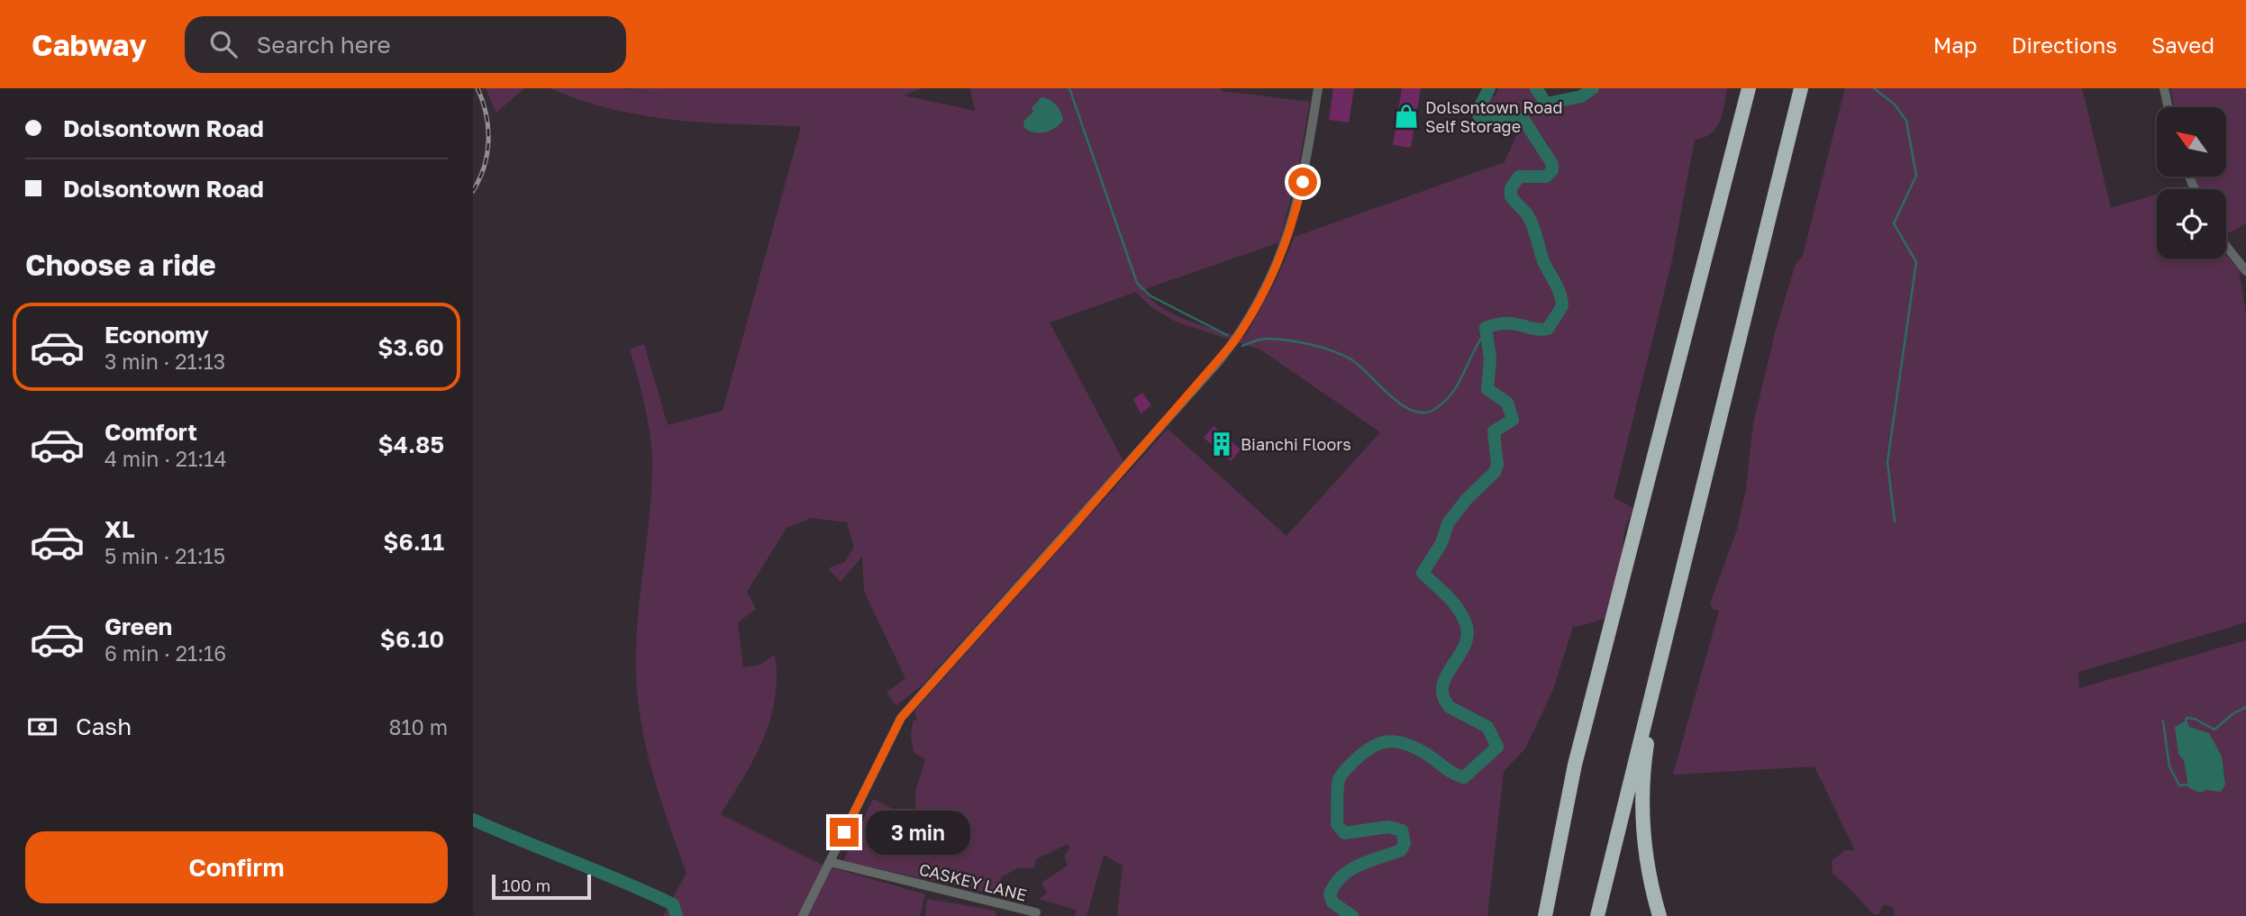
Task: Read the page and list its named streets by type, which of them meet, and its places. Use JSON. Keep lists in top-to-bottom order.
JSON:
{
  "streets": {
    "street": ["CASKEY LANE"]
  },
  "places": {
    "shop": ["Dolsontown Road Self Storage"],
    "building": ["Bianchi Floors"]
  },
  "scale_bar": "100 m",
  "north": "top left",
  "page": {
    "header": "Cabway",
    "search": "Search here",
    "nav": ["Map", "Directions", "Saved"],
    "banner": ["Dolsontown Road", "Dolsontown Road"],
    "heading": "Choose a ride",
    "list": [
      {
        "name": "Economy",
        "note": "3 min · 21:13",
        "value": "$3.60"
      },
      {
        "name": "Comfort",
        "note": "4 min · 21:14",
        "value": "$4.85"
      },
      {
        "name": "XL",
        "note": "5 min · 21:15",
        "value": "$6.11"
      },
      {
        "name": "Green",
        "note": "6 min · 21:16",
        "value": "$6.10"
      }
    ],
    "pay": ["Cash", "810 m"],
    "bubble": "3 min",
    "buttons": "Confirm",
    "scale": "100 m"
  }
}
